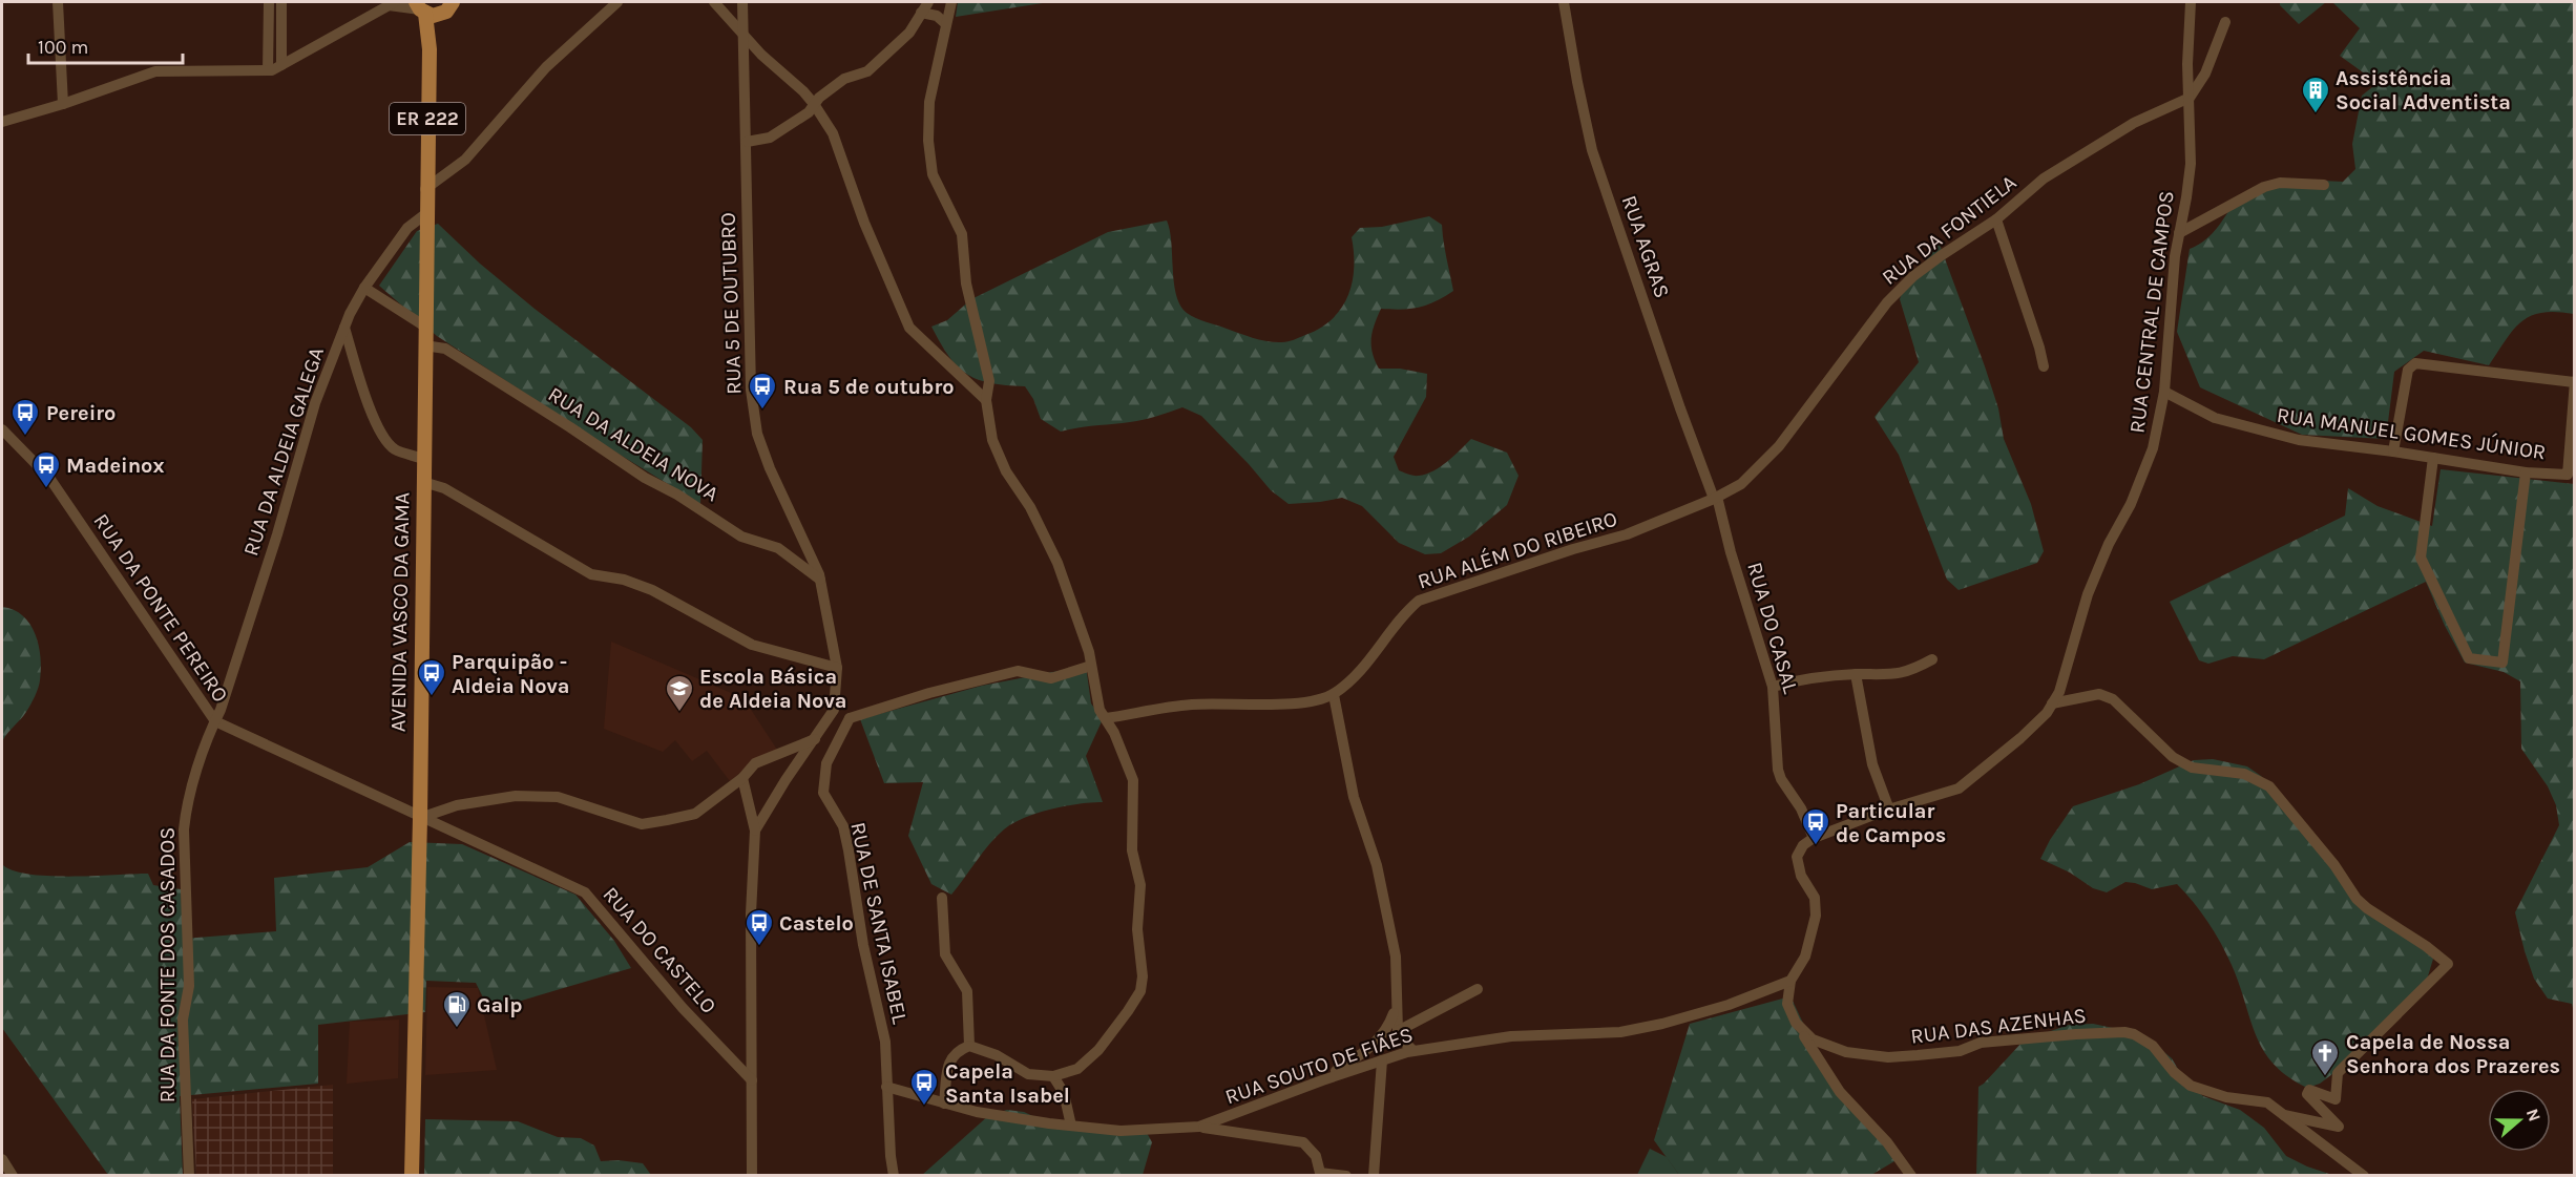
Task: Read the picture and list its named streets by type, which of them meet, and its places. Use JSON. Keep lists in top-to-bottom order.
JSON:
{
  "streets": {
    "main road": ["ER 222", "AVENIDA VASCO DA GAMA"],
    "street": [
      "RUA DA FONTIELA",
      "RUA AGRAS",
      "RUA 5 DE OUTUBRO",
      "RUA CENTRAL DE CAMPOS",
      "RUA MANUEL GOMES JÚNIOR",
      "RUA DA ALDEIA NOVA",
      "RUA DA ALDEIA GALEGA",
      "RUA ALÉM DO RIBEIRO",
      "RUA DA PONTE PEREIRO",
      "RUA DO CASAL",
      "RUA DE SANTA ISABEL",
      "RUA DO CASTELO",
      "RUA DA FONTE DOS CASADOS",
      "RUA DAS AZENHAS",
      "RUA SOUTO DE FIÃES"
    ]
  },
  "crossings": [
    ["RUA DA FONTIELA", "RUA AGRAS"],
    ["RUA DA FONTIELA", "RUA CENTRAL DE CAMPOS"],
    ["RUA DA FONTIELA", "RUA ALÉM DO RIBEIRO"],
    ["RUA DA FONTIELA", "RUA DO CASAL"],
    ["RUA AGRAS", "RUA ALÉM DO RIBEIRO"],
    ["RUA AGRAS", "RUA DO CASAL"],
    ["RUA 5 DE OUTUBRO", "RUA DA ALDEIA NOVA"],
    ["RUA 5 DE OUTUBRO", "RUA DO CASTELO"],
    ["RUA CENTRAL DE CAMPOS", "RUA MANUEL GOMES JÚNIOR"],
    ["RUA CENTRAL DE CAMPOS", "RUA DO CASAL"],
    ["RUA DA ALDEIA NOVA", "AVENIDA VASCO DA GAMA"],
    ["RUA DA ALDEIA GALEGA", "RUA DA PONTE PEREIRO"],
    ["RUA DA ALDEIA GALEGA", "AVENIDA VASCO DA GAMA"],
    ["RUA DA ALDEIA GALEGA", "RUA DA FONTE DOS CASADOS"],
    ["RUA ALÉM DO RIBEIRO", "RUA DO CASAL"],
    ["RUA DA PONTE PEREIRO", "AVENIDA VASCO DA GAMA"],
    ["RUA DA PONTE PEREIRO", "RUA DO CASTELO"],
    ["RUA DA PONTE PEREIRO", "RUA DA FONTE DOS CASADOS"],
    ["AVENIDA VASCO DA GAMA", "RUA DO CASTELO"],
    ["RUA DE SANTA ISABEL", "RUA SOUTO DE FIÃES"]
  ],
  "places": {
    "building": ["Assistência Social Adventista"],
    "bus stop": [
      "Rua 5 de outubro",
      "Pereiro",
      "Madeinox",
      "Parquipão - Aldeia Nova",
      "Particular de Campos",
      "Castelo",
      "Capela Santa Isabel"
    ],
    "school or university": ["Escola Básica de Aldeia Nova"],
    "fuel station": ["Galp"],
    "church": ["Capela de Nossa Senhora dos Prazeres"]
  },
  "scale_bar": "100 m",
  "north": "right"
}
